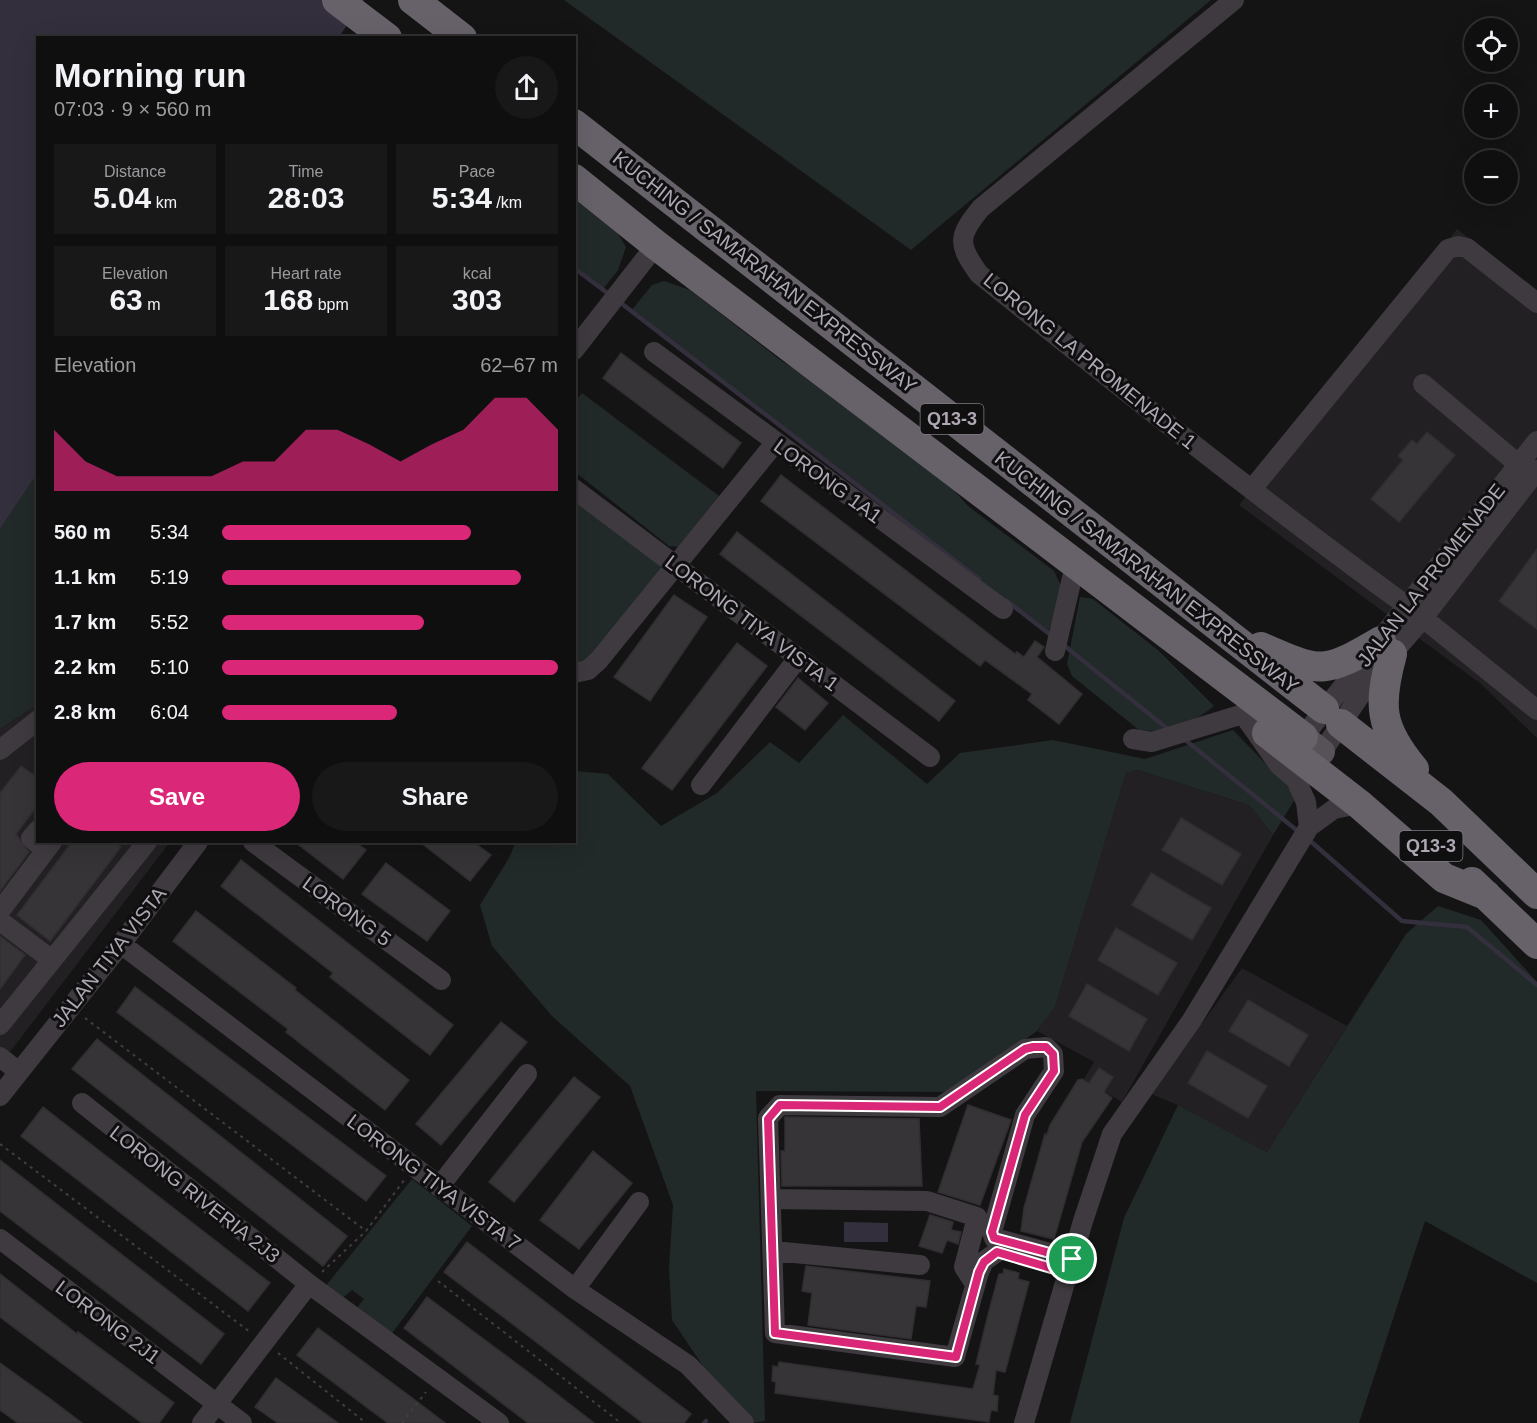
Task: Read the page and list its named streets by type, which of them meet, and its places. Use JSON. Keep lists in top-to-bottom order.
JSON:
{
  "streets": {
    "highway": ["KUCHING / SAMARAHAN EXPRESSWAY", "Q13-3"],
    "street": [
      "LORONG LA PROMENADE 1",
      "LORONG 1A1",
      "JALAN LA PROMENADE",
      "LORONG TIYA VISTA 1",
      "LORONG 5",
      "JALAN TIYA VISTA",
      "LORONG TIYA VISTA 7",
      "LORONG RIVERIA 2J3",
      "LORONG 2J1"
    ]
  },
  "crossings": [
    ["KUCHING / SAMARAHAN EXPRESSWAY", "JALAN LA PROMENADE"],
    ["LORONG LA PROMENADE 1", "JALAN LA PROMENADE"],
    ["JALAN TIYA VISTA", "LORONG TIYA VISTA 7"]
  ],
  "page": {
    "map_buttons": ["+", "−"],
    "heading": ["Morning run", "07:03 · 9 × 560 m"],
    "stats": [
      ["Distance", "5.04 km"],
      ["Time", "28:03"],
      ["Pace", "5:34 /km"],
      ["Elevation", "63 m"],
      ["Heart rate", "168 bpm"],
      ["kcal", "303"]
    ],
    "chart": ["Elevation", "62–67 m"],
    "list": [
      {
        "name": "560 m",
        "note": "5:34"
      },
      {
        "name": "1.1 km",
        "note": "5:19"
      },
      {
        "name": "1.7 km",
        "note": "5:52"
      },
      {
        "name": "2.2 km",
        "note": "5:10"
      },
      {
        "name": "2.8 km",
        "note": "6:04"
      }
    ],
    "buttons": ["Save", "Share"]
  }
}
